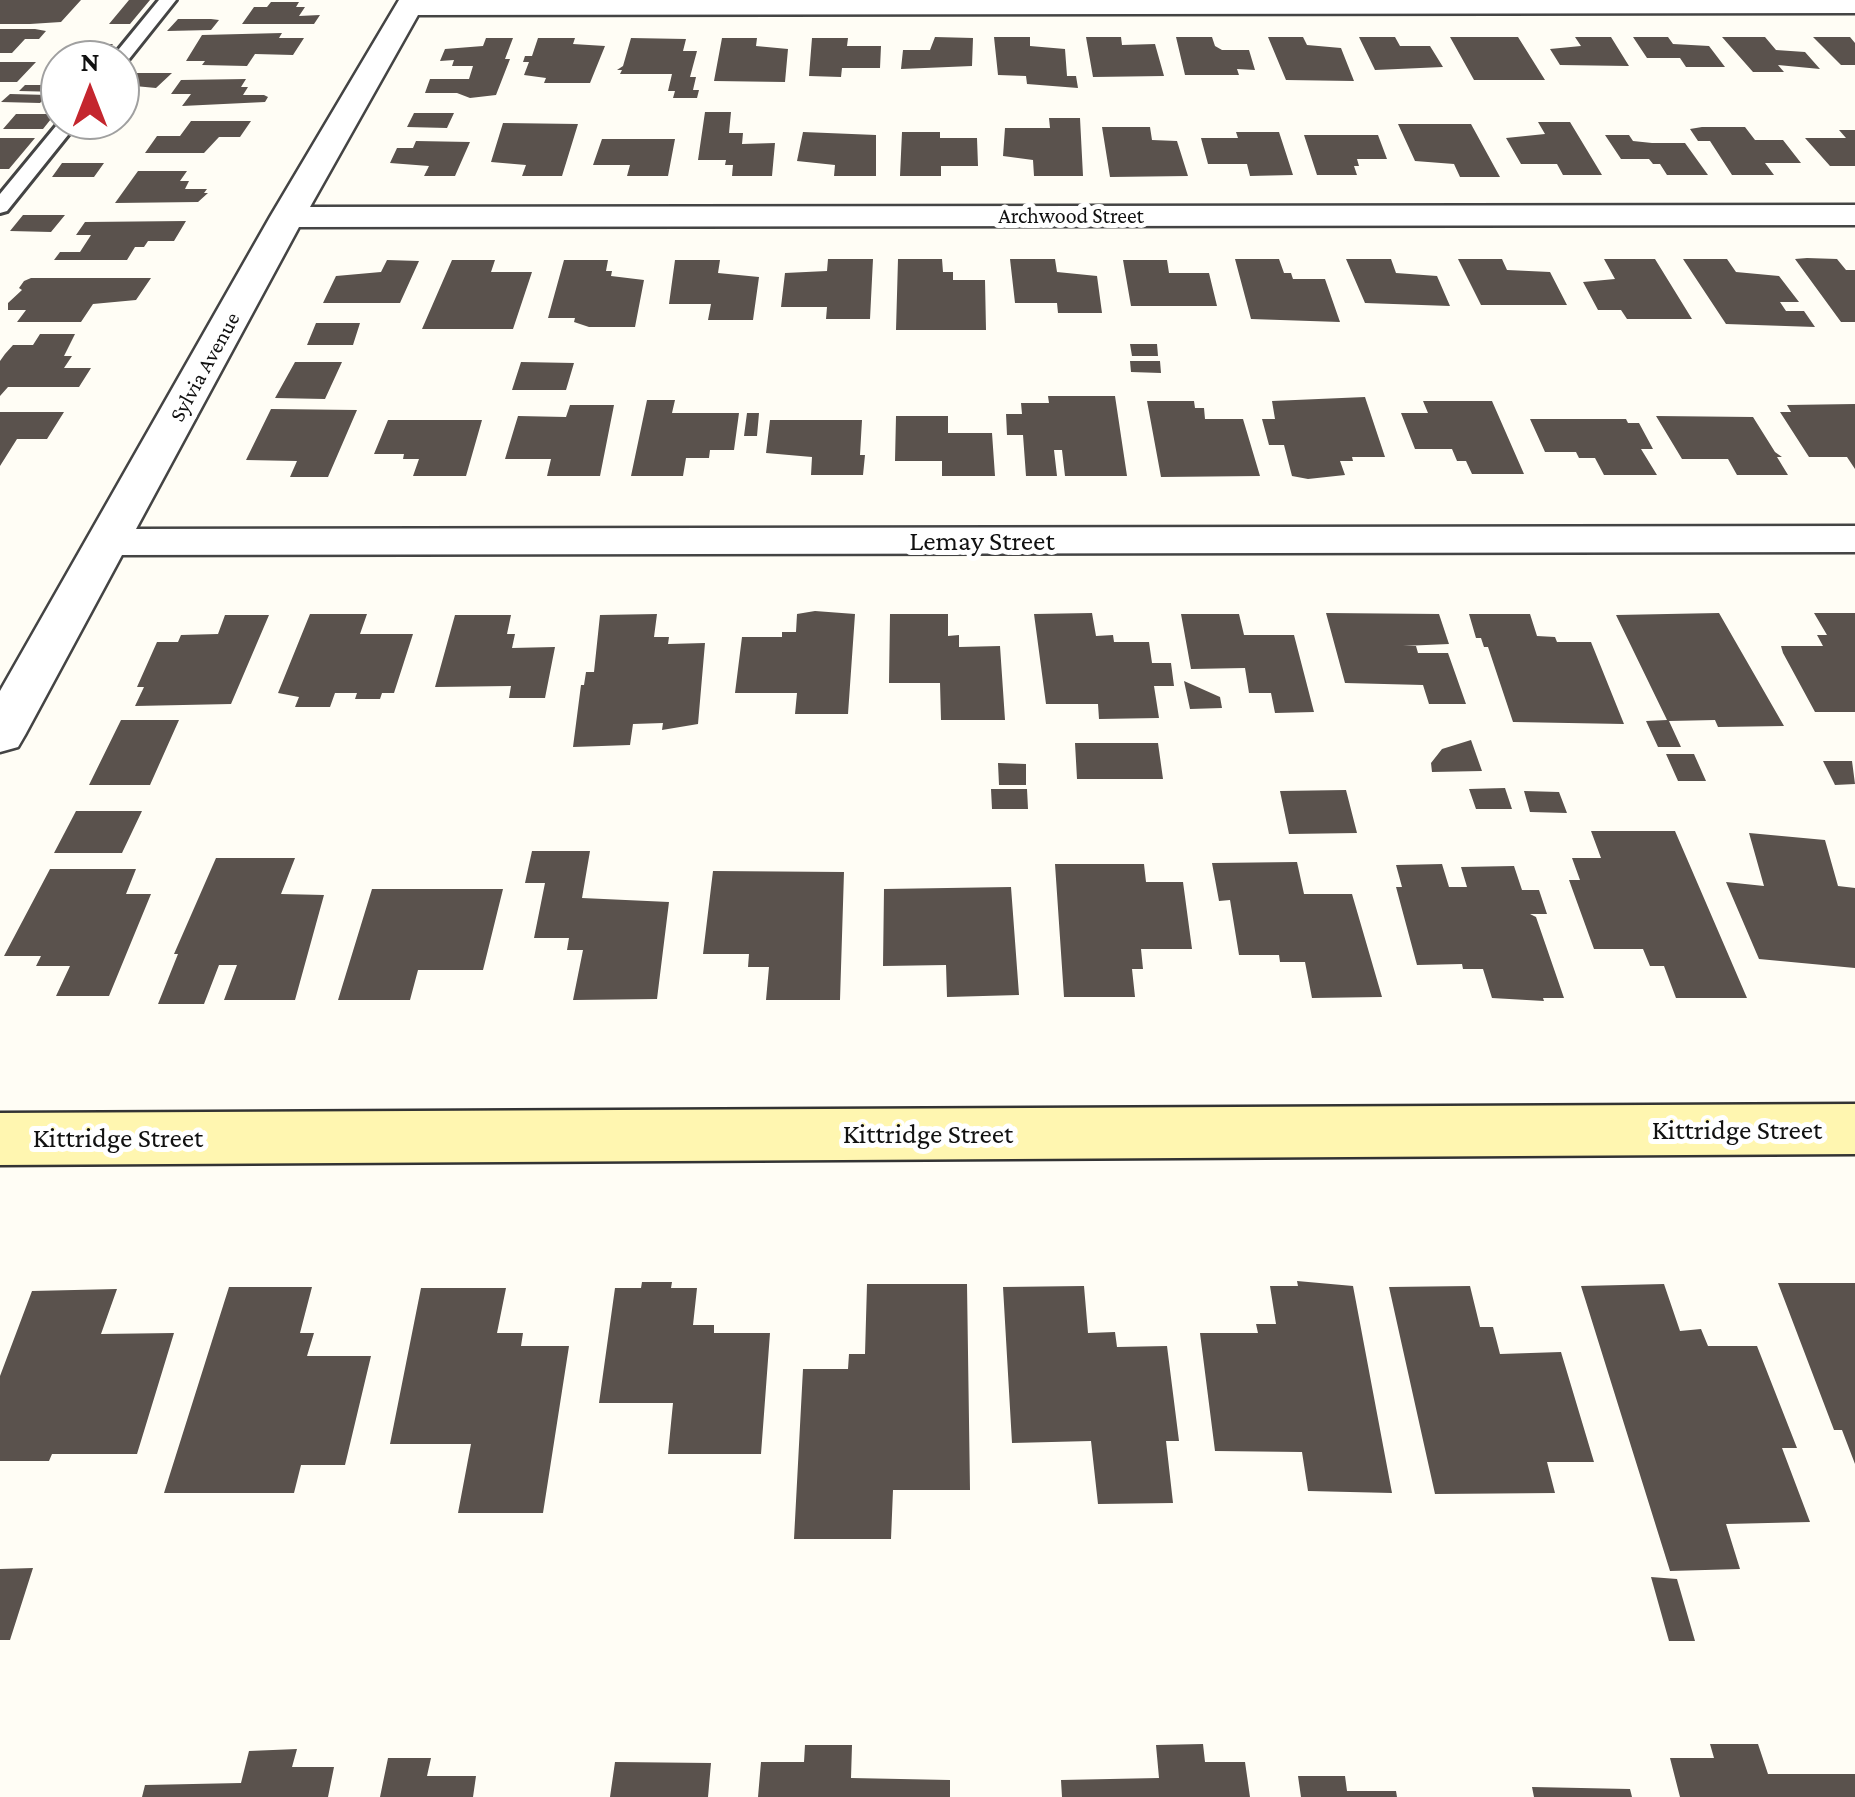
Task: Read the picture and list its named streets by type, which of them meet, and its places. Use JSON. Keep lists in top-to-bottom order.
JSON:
{
  "streets": {
    "street": [
      "Archwood Street",
      "Sylvia Avenue",
      "Lemay Street",
      "Kittridge Street"
    ]
  },
  "crossings": [
    ["Archwood Street", "Sylvia Avenue"],
    ["Sylvia Avenue", "Lemay Street"]
  ],
  "north": "top"
}
